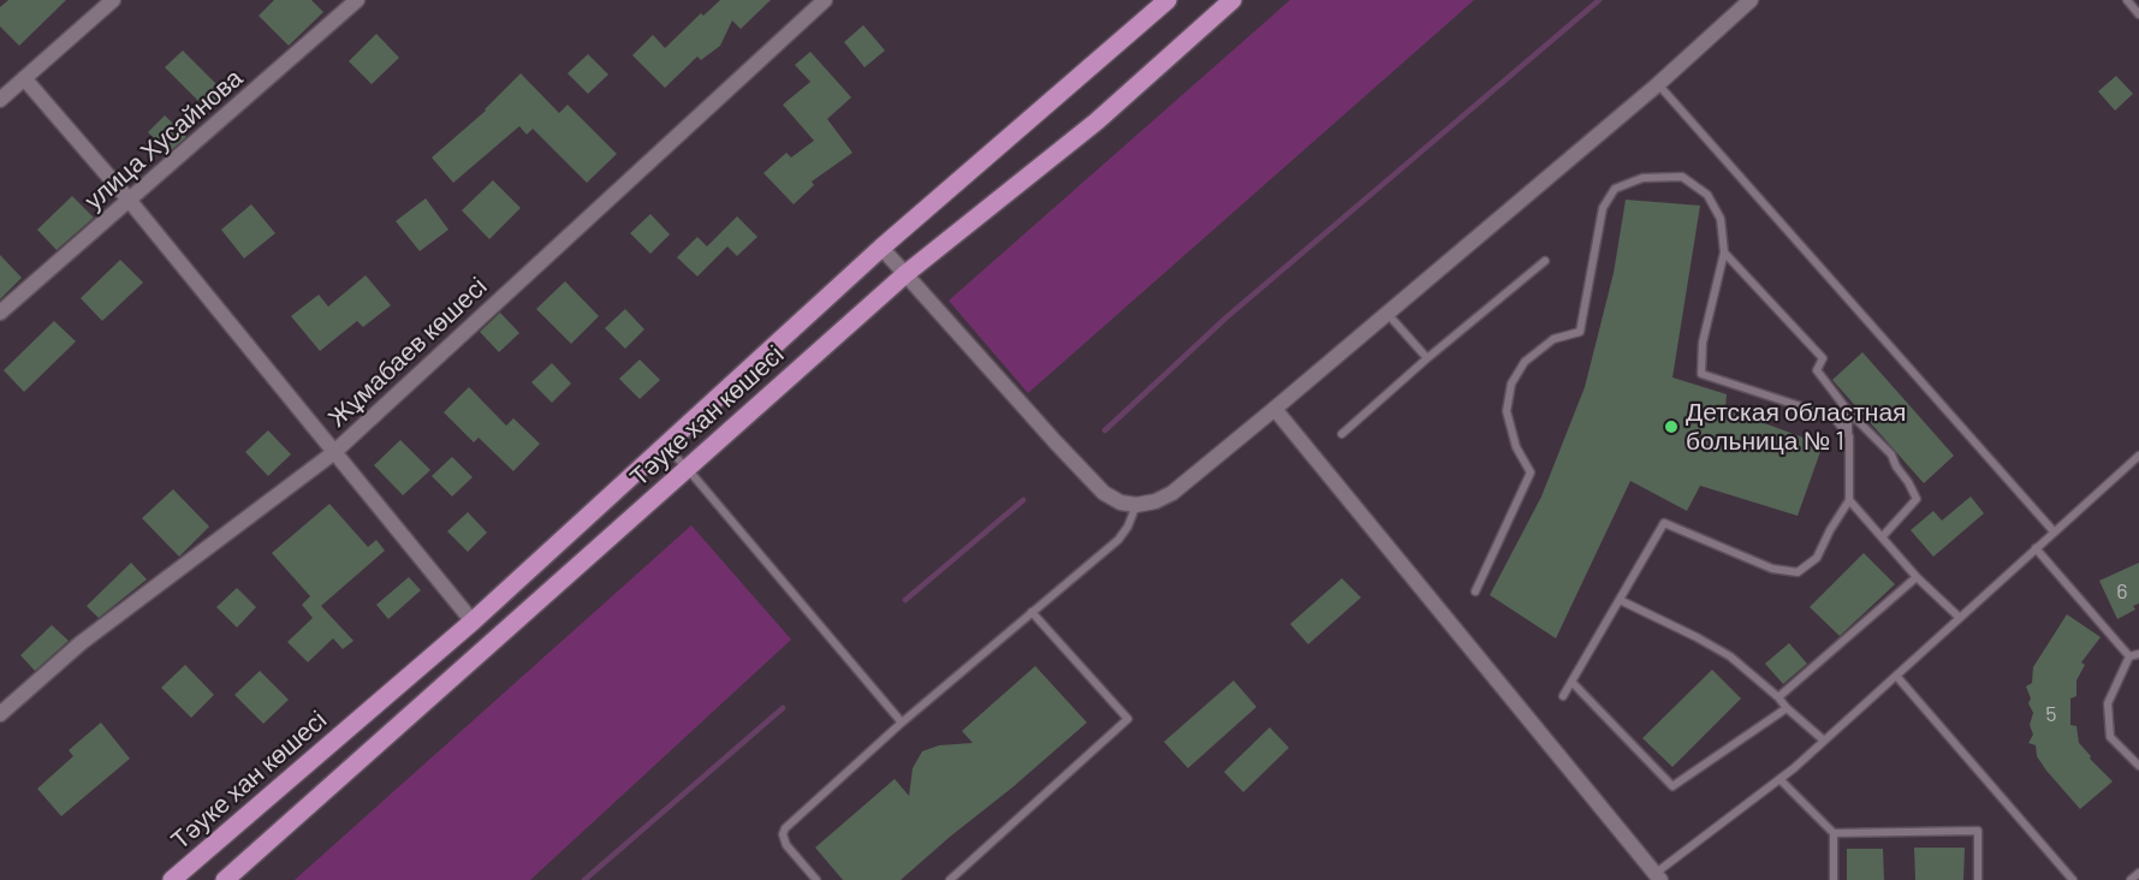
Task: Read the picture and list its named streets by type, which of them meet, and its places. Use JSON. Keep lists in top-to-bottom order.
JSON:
{
  "streets": {
    "main road": ["Тәуке хан көшесі"],
    "street": ["улица Хусайнова", "Жұмабаев көшесі"]
  },
  "places": ["Детская областная больница № 1"],
  "house_numbers": ["6", "5"]
}
